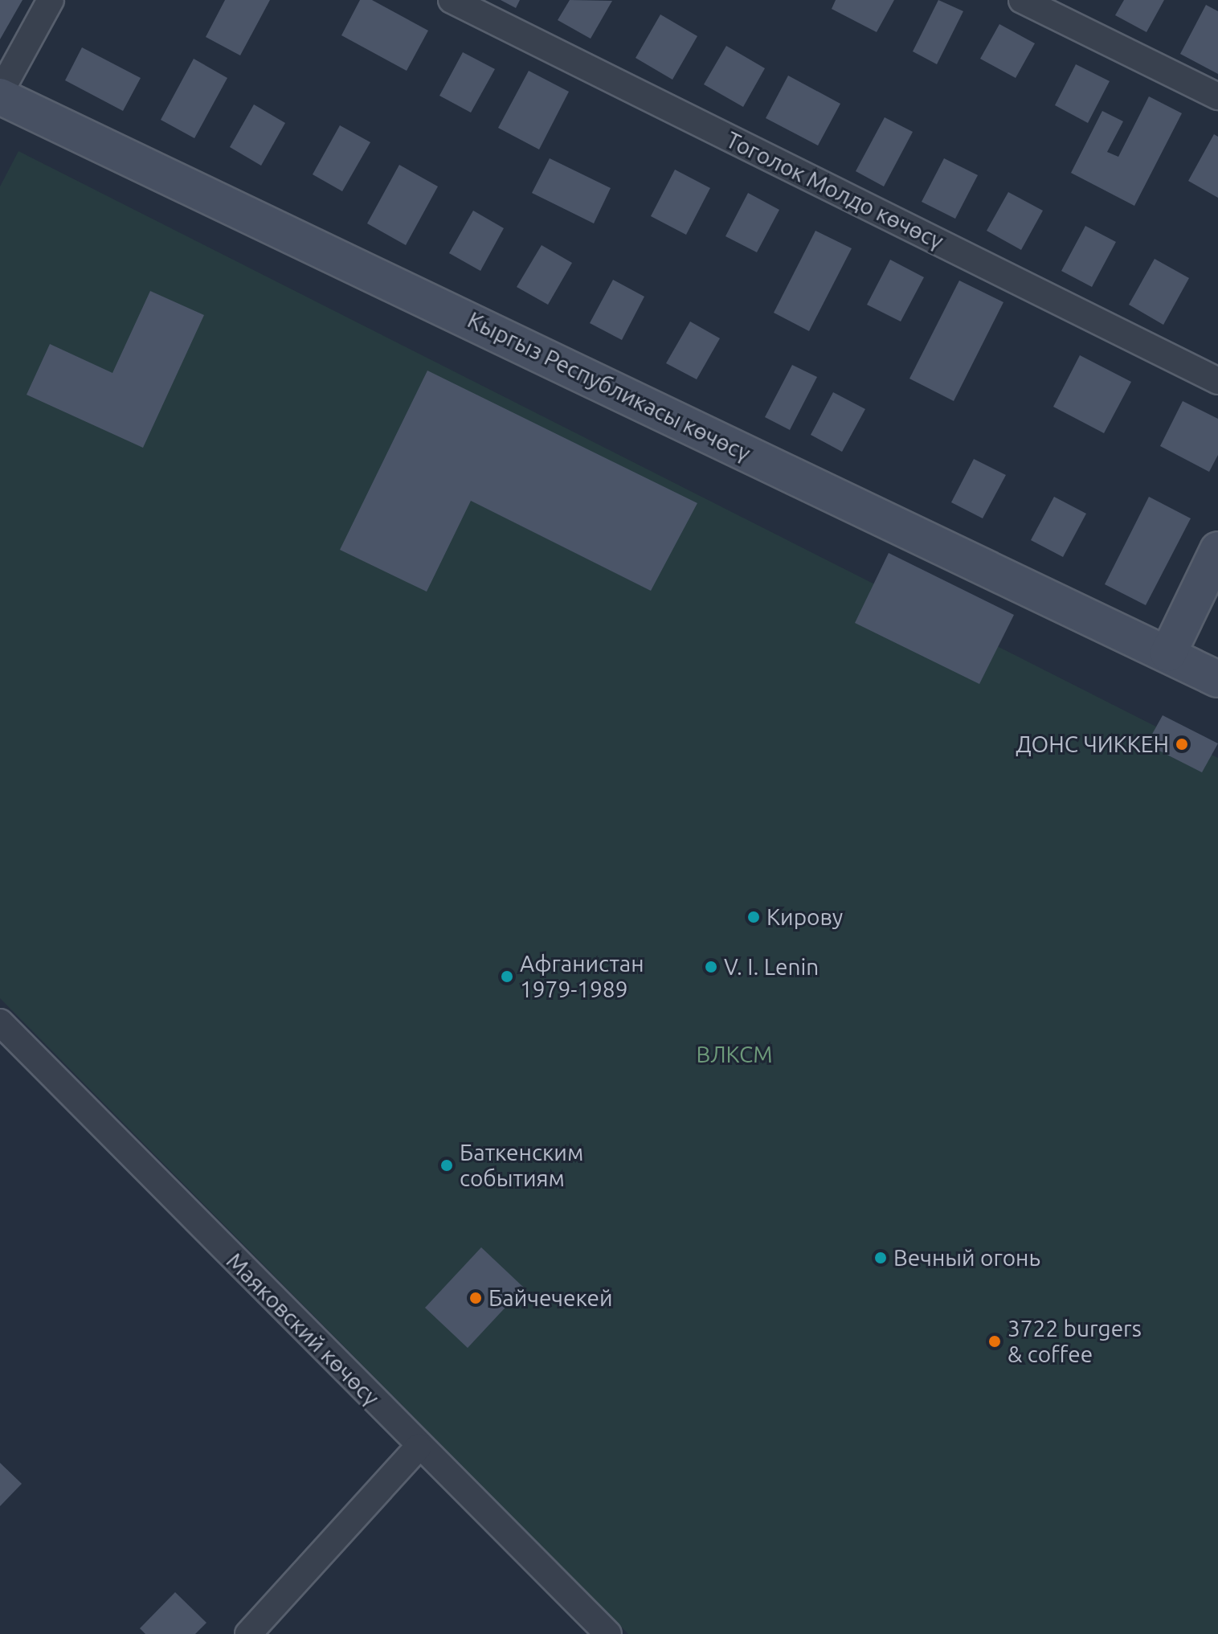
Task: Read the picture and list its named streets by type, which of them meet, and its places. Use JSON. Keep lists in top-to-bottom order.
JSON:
{
  "streets": {
    "main road": ["Кыргыз Республикасы көчөсү"],
    "street": ["Тоголок Молдо көчөсү", "Маяковский көчөсү"]
  },
  "parks": ["ВЛКСМ"],
  "places": [
    "ДОНС ЧИККЕН",
    "Кирову",
    "V. I. Lenin",
    "Афганистан 1979-1989",
    "Баткенским событиям",
    "Вечный огонь",
    "Байчечекей",
    "3722 burgers & coffee"
  ]
}
